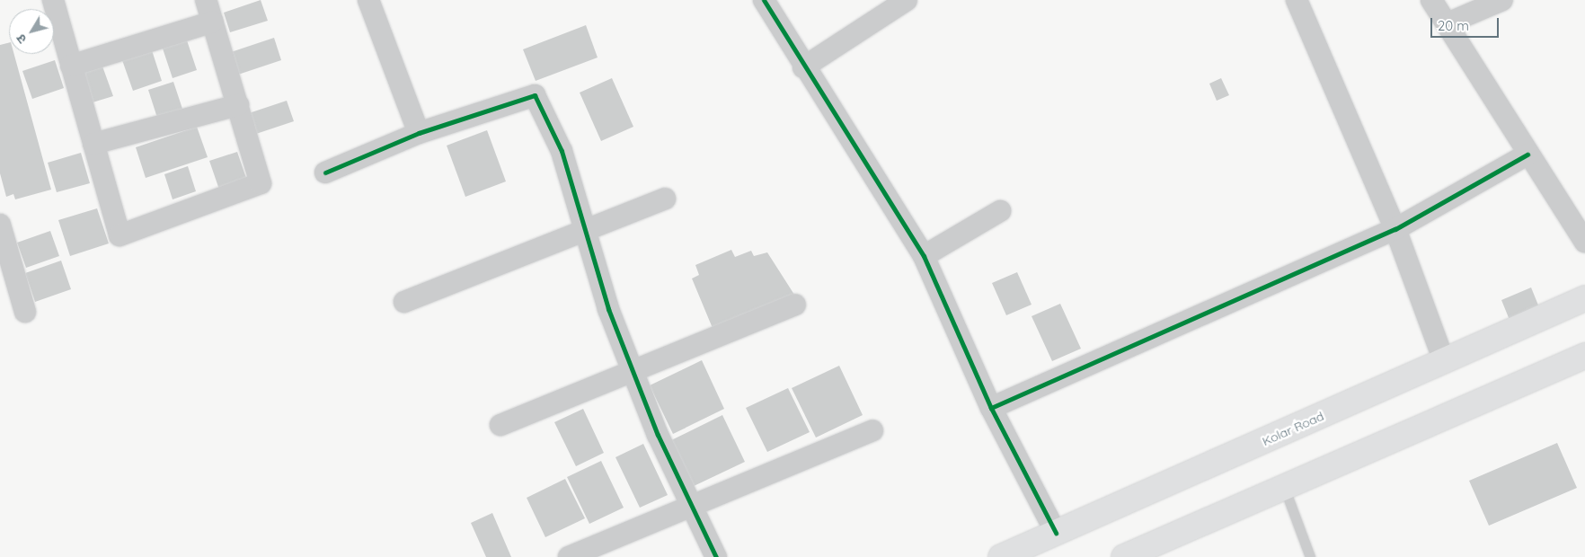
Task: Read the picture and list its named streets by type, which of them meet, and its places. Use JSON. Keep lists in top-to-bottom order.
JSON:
{
  "streets": {
    "main road": ["Kolar Road"]
  },
  "scale_bar": "20 m",
  "north": "bottom left"
}
